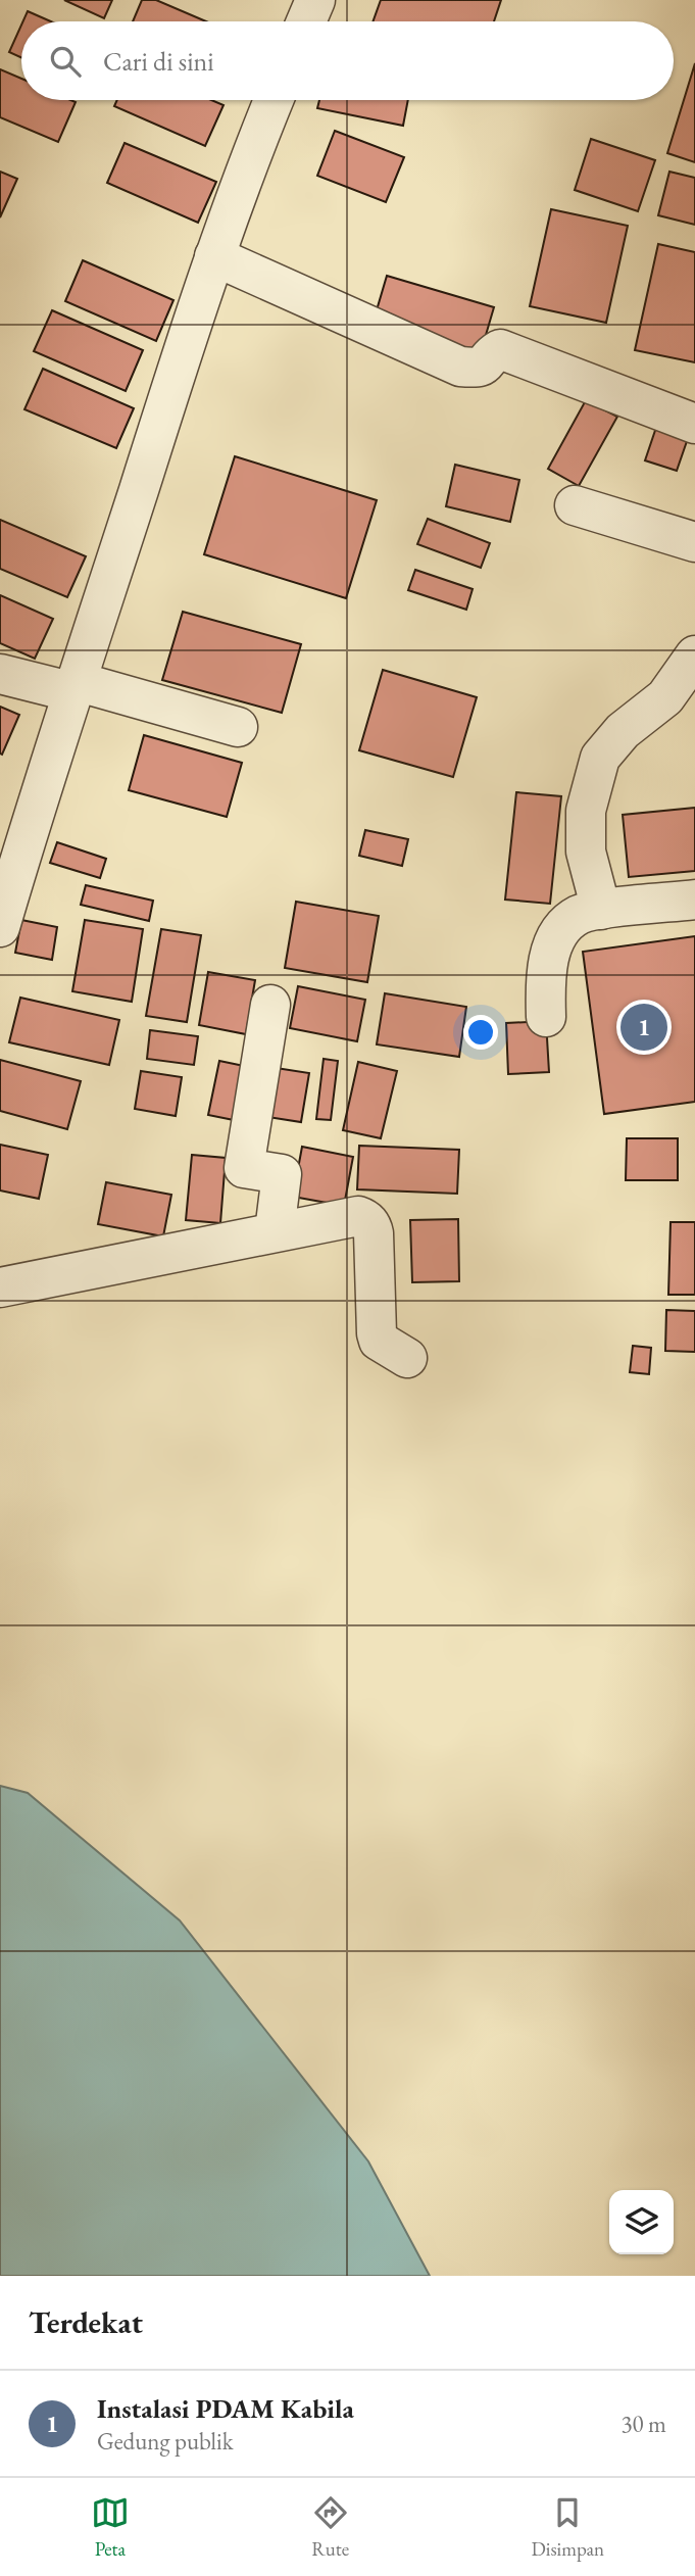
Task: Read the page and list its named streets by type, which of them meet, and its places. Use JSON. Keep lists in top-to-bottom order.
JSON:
{
  "page": {
    "search": "Cari di sini",
    "pins": "1",
    "heading": "Terdekat",
    "list": [
      {
        "mark": "1",
        "name": "Instalasi PDAM Kabila",
        "note": "Gedung publik",
        "value": "30 m"
      }
    ],
    "nav": ["Peta", "Rute", "Disimpan"]
  }
}
